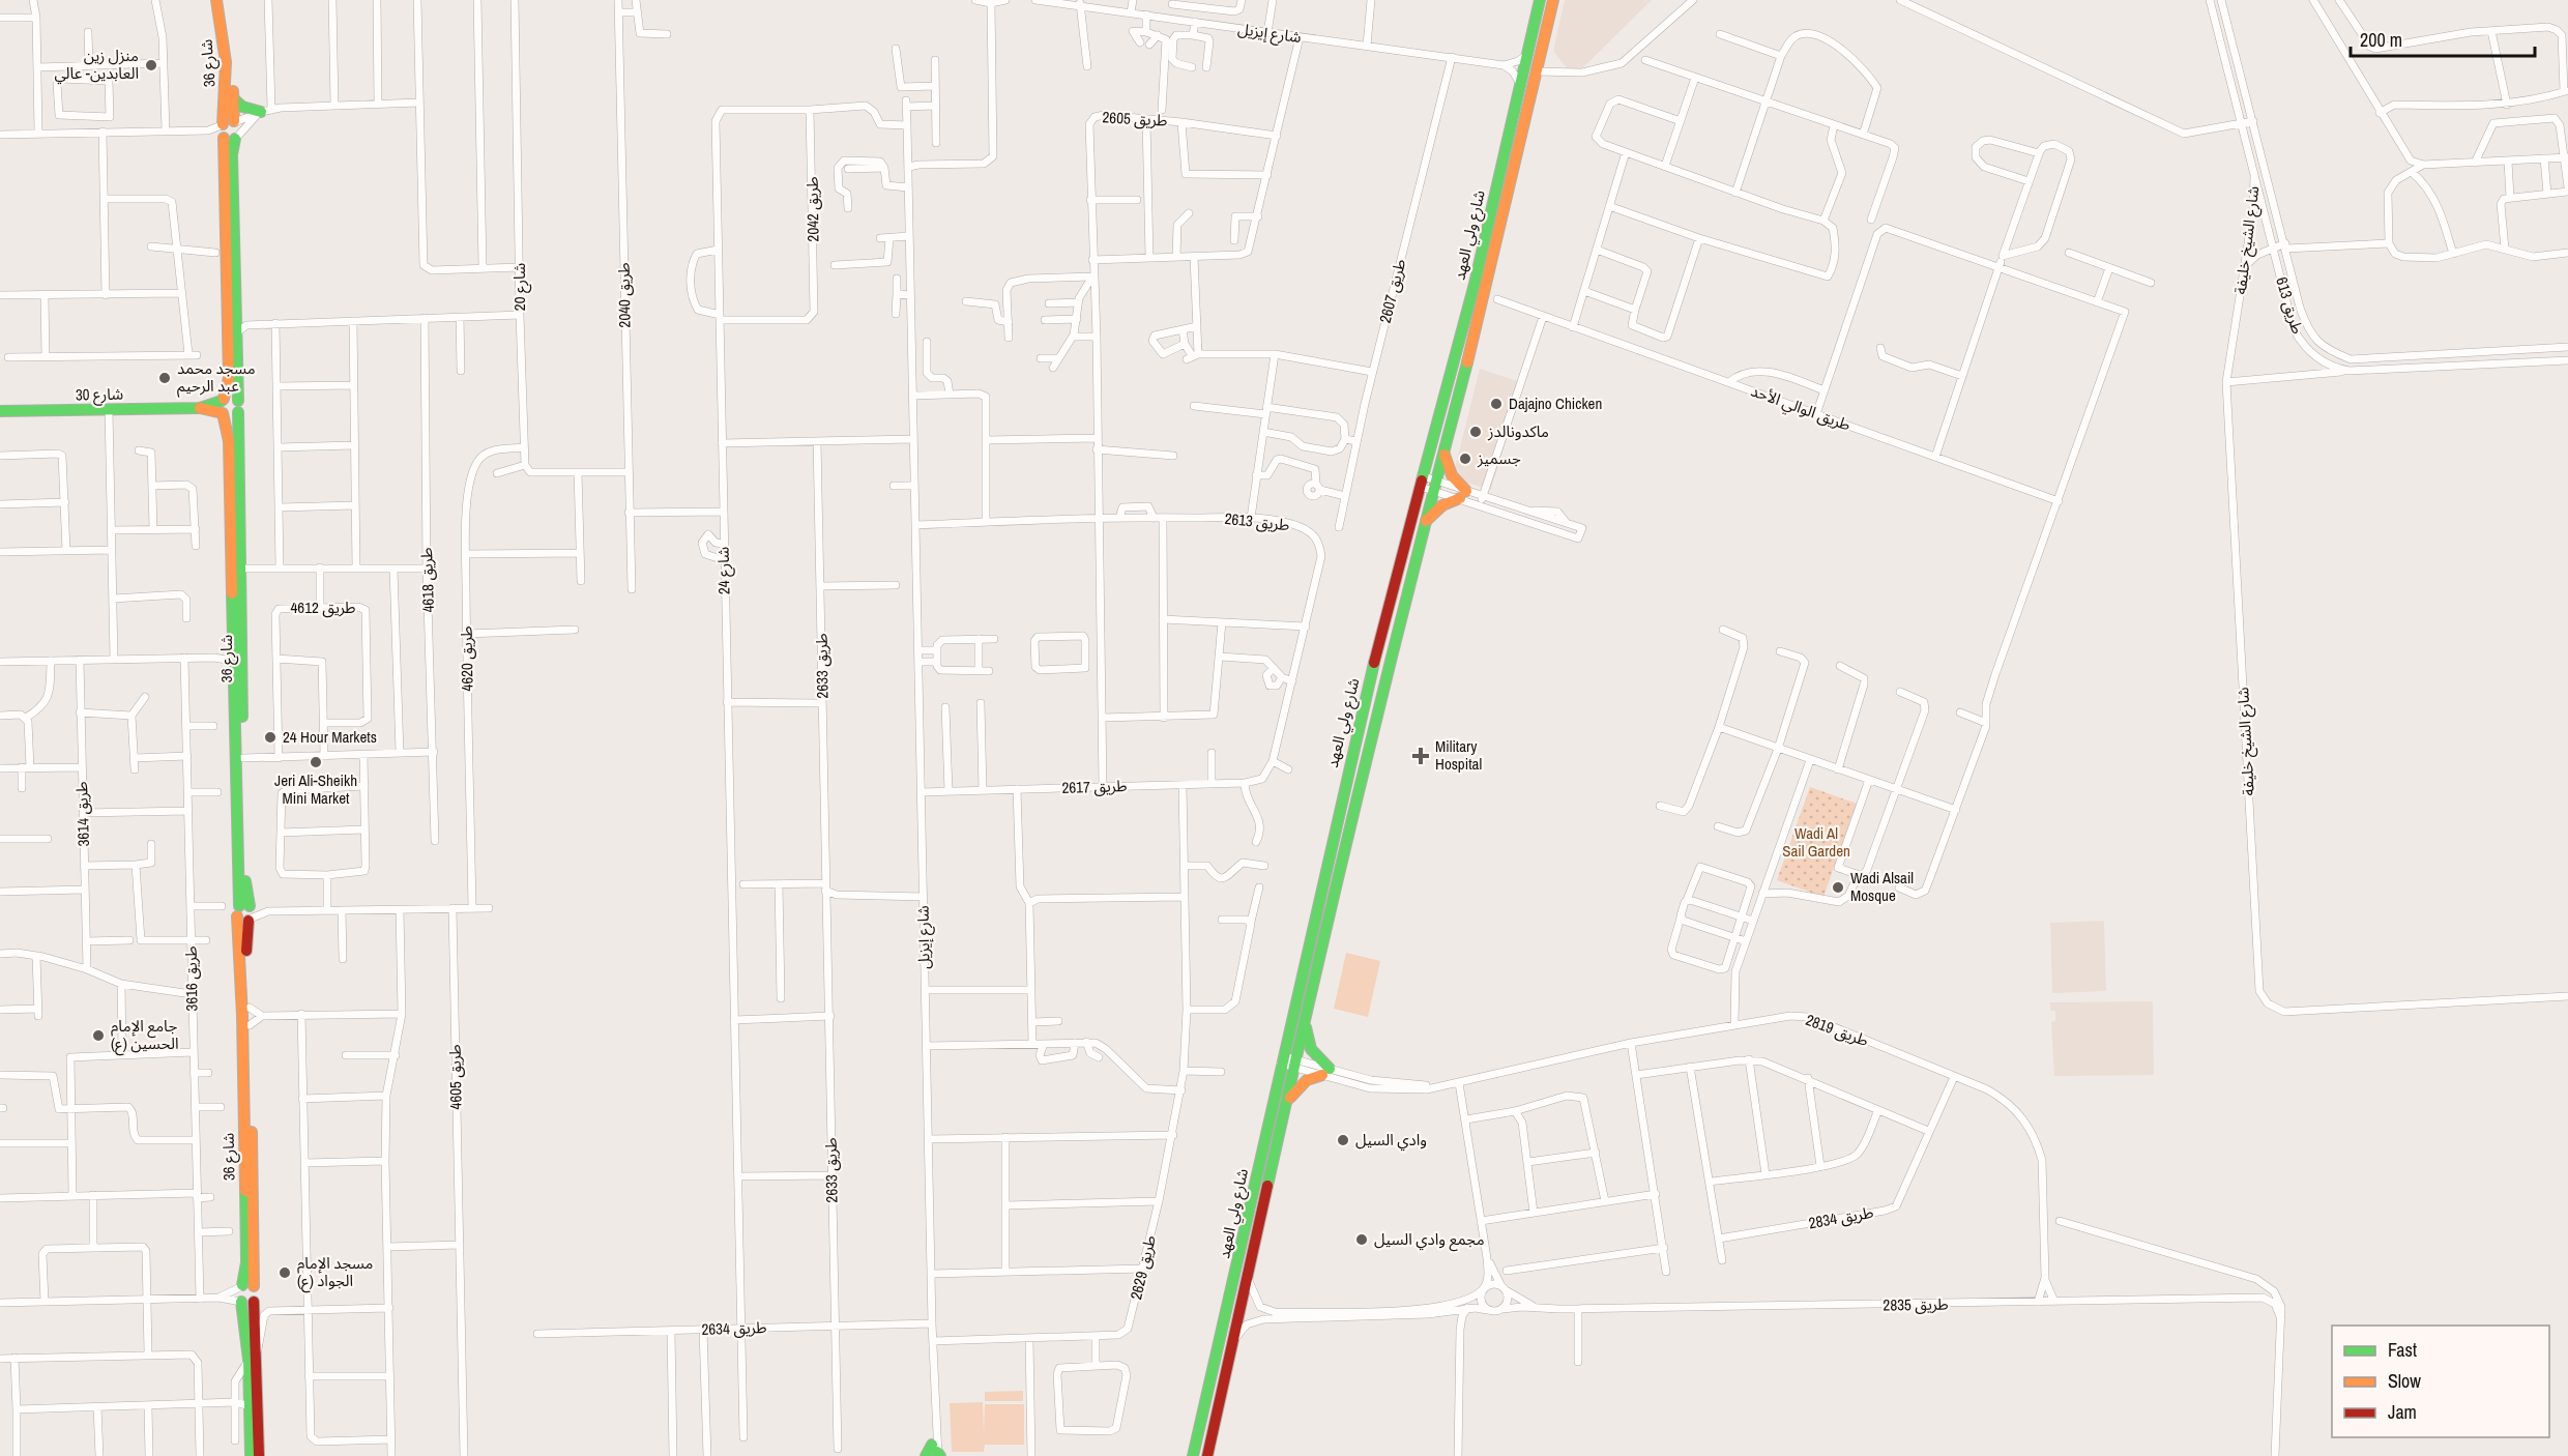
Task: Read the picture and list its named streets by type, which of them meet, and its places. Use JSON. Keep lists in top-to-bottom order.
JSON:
{
  "streets": {
    "street": [
      "شارع إيزيل",
      "شارع 36",
      "طريق 2605",
      "طريق 2042",
      "شارع ولي العهد",
      "شارع الشيخ خليفة",
      "شارع 20",
      "طريق 2607",
      "طريق 2040",
      "طريق 613",
      "شارع 30",
      "طريق الوالي الأحد",
      "طريق 2613",
      "شارع 24",
      "طريق 4618",
      "طريق 4612",
      "طريق 4620",
      "طريق 2633",
      "طريق 2617",
      "طريق 3614",
      "طريق 3616",
      "طريق 2819",
      "طريق 4605",
      "طريق 2834",
      "طريق 2629",
      "طريق 2835",
      "طريق 2634"
    ]
  },
  "crossings": [
    ["شارع إيزيل", "طريق 2607"],
    ["شارع إيزيل", "طريق 2613"],
    ["شارع إيزيل", "طريق 2617"],
    ["شارع إيزيل", "طريق 2629"],
    ["شارع إيزيل", "طريق 2634"],
    ["شارع 36", "شارع 30"],
    ["طريق 2042", "شارع 24"],
    ["شارع ولي العهد", "طريق 2819"],
    ["شارع الشيخ خليفة", "طريق 613"],
    ["شارع 20", "طريق 4620"],
    ["طريق 2613", "طريق 2617"],
    ["شارع 24", "طريق 2634"],
    ["طريق 2633", "طريق 2634"],
    ["طريق 2617", "طريق 2629"],
    ["طريق 2819", "طريق 2834"],
    ["طريق 2819", "طريق 2835"]
  ],
  "parks": ["Wadi Al Sail Garden"],
  "places": {
    "other": [
      "منزل زين العابدين- عالي",
      "مسجد محمد عبد الرحيم",
      "Dajajno Chicken",
      "ماكدونالدز",
      "جسميز",
      "24 Hour Markets",
      "Jeri Ali-Sheikh Mini Market",
      "Wadi Alsail Mosque",
      "جامع الإمام الحسين (ع)",
      "وادي السيل",
      "مجمع وادي السيل",
      "مسجد الإمام الجواد (ع)"
    ],
    "health": ["Military Hospital"]
  },
  "legend": ["Fast", "Slow", "Jam"],
  "scale_bar": "200 m"
}
